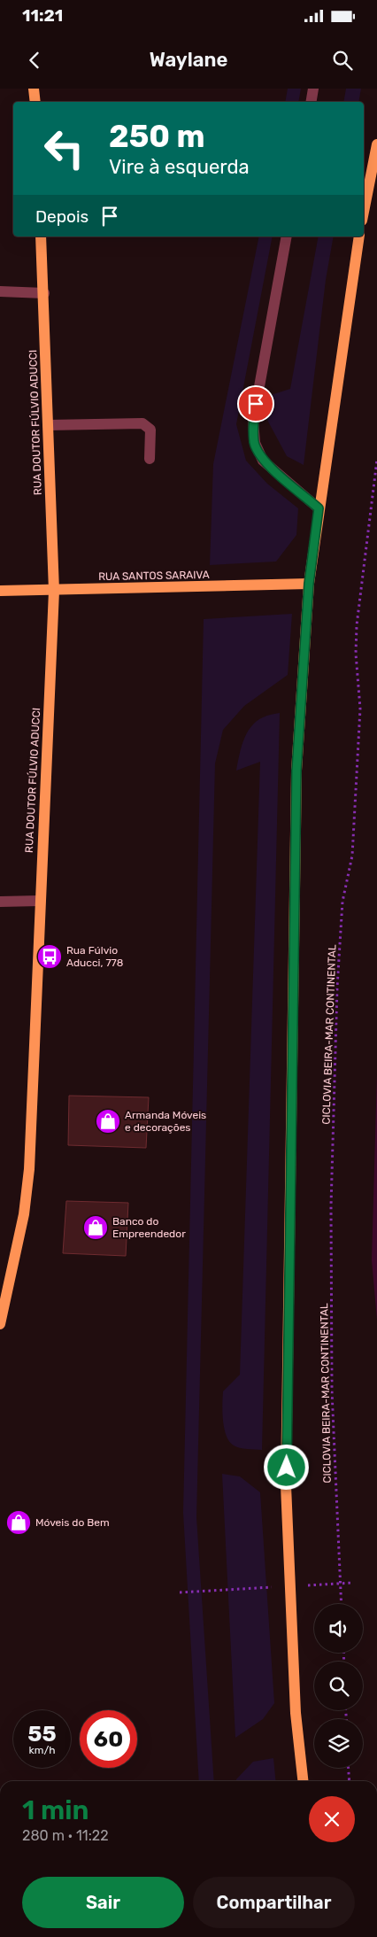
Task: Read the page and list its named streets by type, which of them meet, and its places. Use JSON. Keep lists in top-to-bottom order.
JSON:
{
  "streets": {
    "main road": ["RUA DOUTOR FÚLVIO ADUCCI", "RUA SANTOS SARAIVA"],
    "path": ["CICLOVIA BEIRA-MAR CONTINENTAL"]
  },
  "crossings": [
    ["RUA DOUTOR FÚLVIO ADUCCI", "RUA SANTOS SARAIVA"]
  ],
  "places": {
    "bus stop": ["Rua Fúlvio Aducci, 778"],
    "shop": ["Armanda Móveis e decorações", "Banco do Empreendedor", "Móveis do Bem"]
  },
  "page": {
    "status": "11:21",
    "header": "Waylane",
    "turn": ["250 m", "Vire à esquerda"],
    "then": "Depois",
    "speed": "55 km/h",
    "limit": "60",
    "heading": ["1 min", "280 m · 11:22"],
    "buttons": ["Sair", "Compartilhar"]
  }
}
